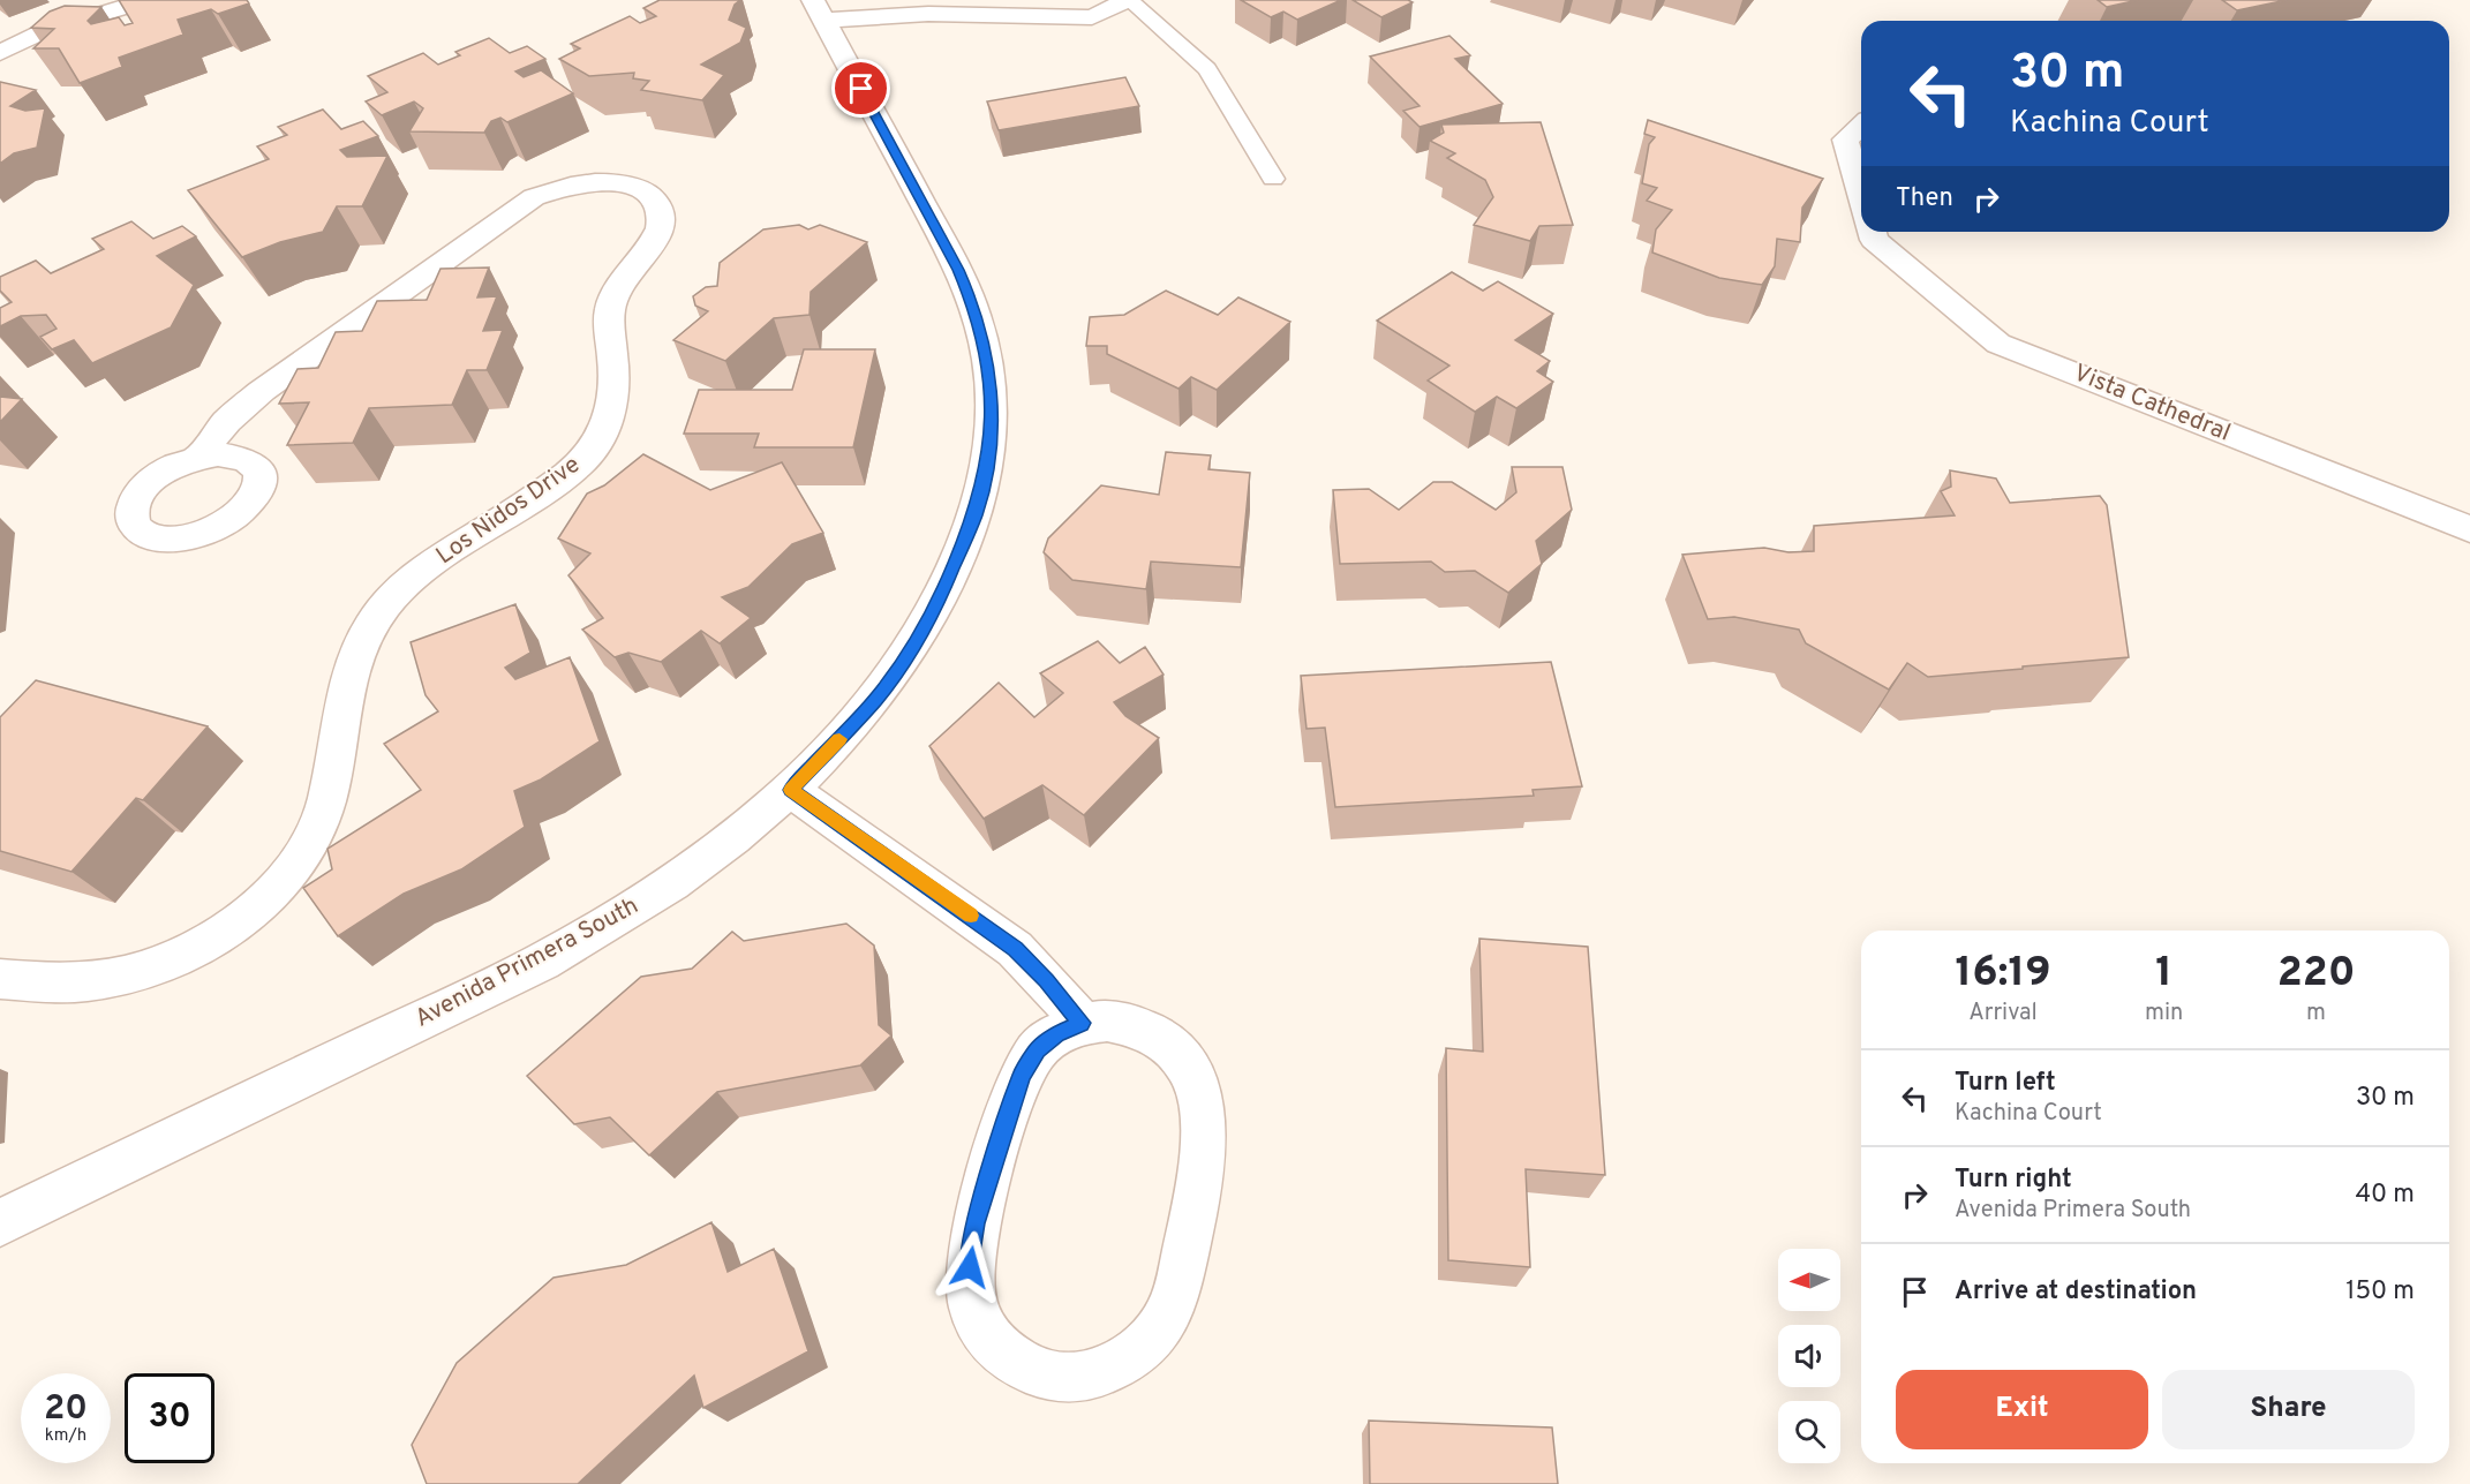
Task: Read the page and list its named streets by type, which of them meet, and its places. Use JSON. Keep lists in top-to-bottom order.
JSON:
{
  "streets": {
    "street": ["Vista Cathedral", "Los Nidos Drive", "Avenida Primera South"]
  },
  "north": "left",
  "page": {
    "turn": ["30 m", "Kachina Court"],
    "then": "Then",
    "eta": [
      "16:19",
      "Arrival",
      "1",
      "min",
      "220",
      "m"
    ],
    "list": [
      {
        "name": "Turn left",
        "note": "Kachina Court",
        "value": "30 m"
      },
      {
        "name": "Turn right",
        "note": "Avenida Primera South",
        "value": "40 m"
      },
      {
        "name": "Arrive at destination",
        "value": "150 m"
      }
    ],
    "buttons": ["Exit", "Share"],
    "speed": "20 km/h",
    "limit": "30"
  }
}
